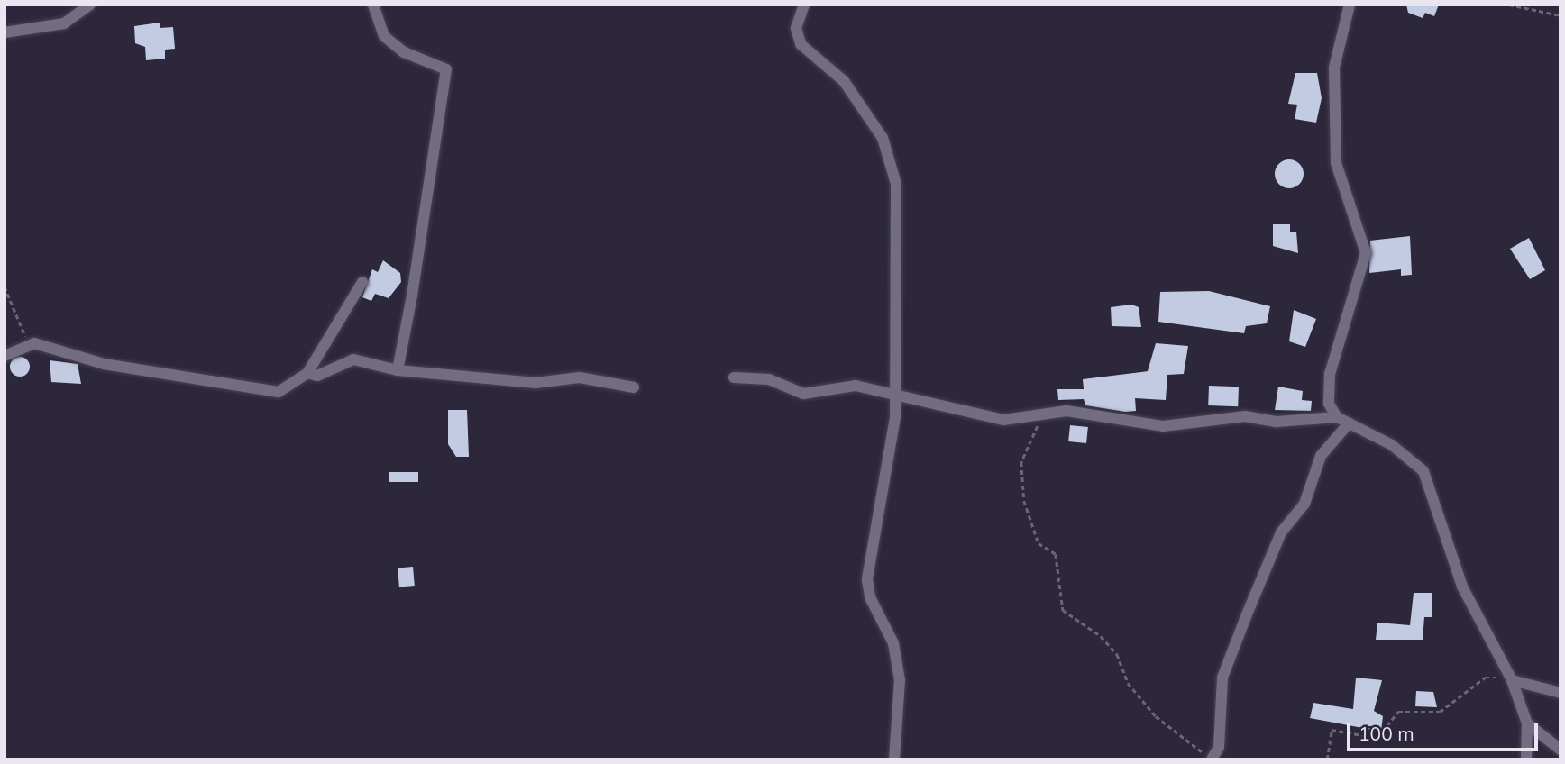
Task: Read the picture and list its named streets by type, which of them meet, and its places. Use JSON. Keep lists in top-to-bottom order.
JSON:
{
  "scale_bar": "100 m"
}
